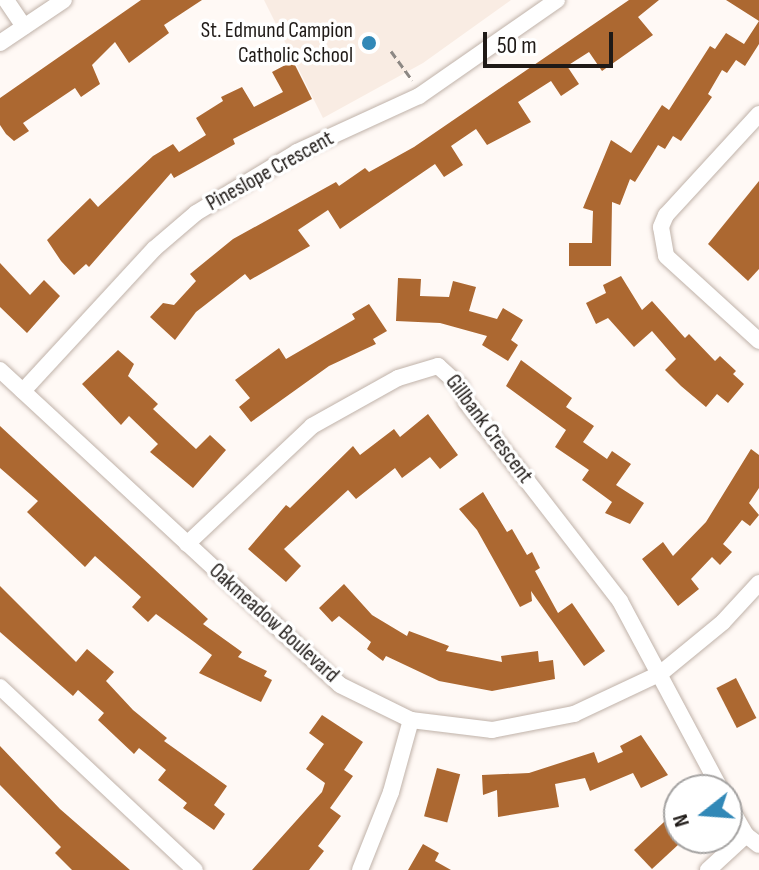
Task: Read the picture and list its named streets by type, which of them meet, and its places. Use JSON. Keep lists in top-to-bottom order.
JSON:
{
  "streets": {
    "street": ["Pineslope Crescent", "Gillbank Crescent", "Oakmeadow Boulevard"]
  },
  "crossings": [
    ["Pineslope Crescent", "Oakmeadow Boulevard"],
    ["Gillbank Crescent", "Oakmeadow Boulevard"]
  ],
  "places": ["St. Edmund Campion Catholic School"],
  "scale_bar": "50 m",
  "north": "left"
}
